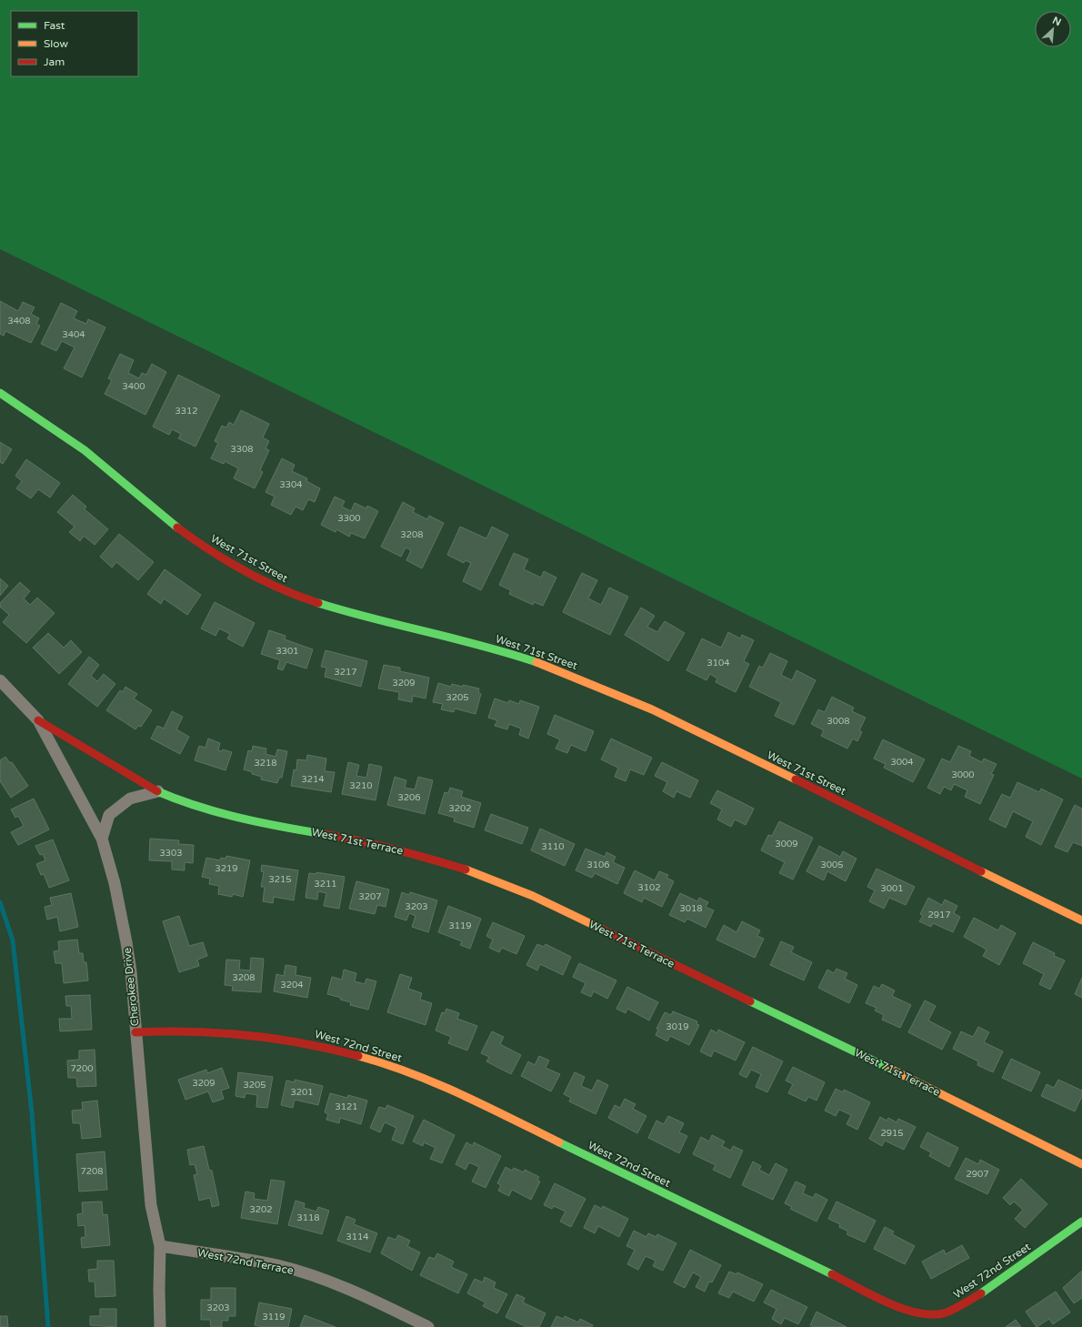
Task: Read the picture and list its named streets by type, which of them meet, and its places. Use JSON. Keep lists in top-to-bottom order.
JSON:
{
  "streets": {
    "street": [
      "West 71st Street",
      "West 71st Terrace",
      "Cherokee Drive",
      "West 72nd Street",
      "West 72nd Terrace"
    ]
  },
  "crossings": [
    ["West 71st Terrace", "Cherokee Drive"],
    ["Cherokee Drive", "West 72nd Street"],
    ["Cherokee Drive", "West 72nd Terrace"]
  ],
  "house_numbers": [
    "3408",
    "3404",
    "3400",
    "3312",
    "3308",
    "3304",
    "3300",
    "3208",
    "3301",
    "3104",
    "3217",
    "3209",
    "3205",
    "3008",
    "3004",
    "3218",
    "3000",
    "3214",
    "3210",
    "3206",
    "3202",
    "3009",
    "3110",
    "3303",
    "3106",
    "3005",
    "3219",
    "3215",
    "3211",
    "3102",
    "3001",
    "3207",
    "3203",
    "3018",
    "2917",
    "3119",
    "3208",
    "3204",
    "3019",
    "7200",
    "3209",
    "3205",
    "3201",
    "3121",
    "2915",
    "7208",
    "2907",
    "3202",
    "3118",
    "3114",
    "3203",
    "3119"
  ],
  "legend": ["Fast", "Slow", "Jam"],
  "north": "top right"
}
